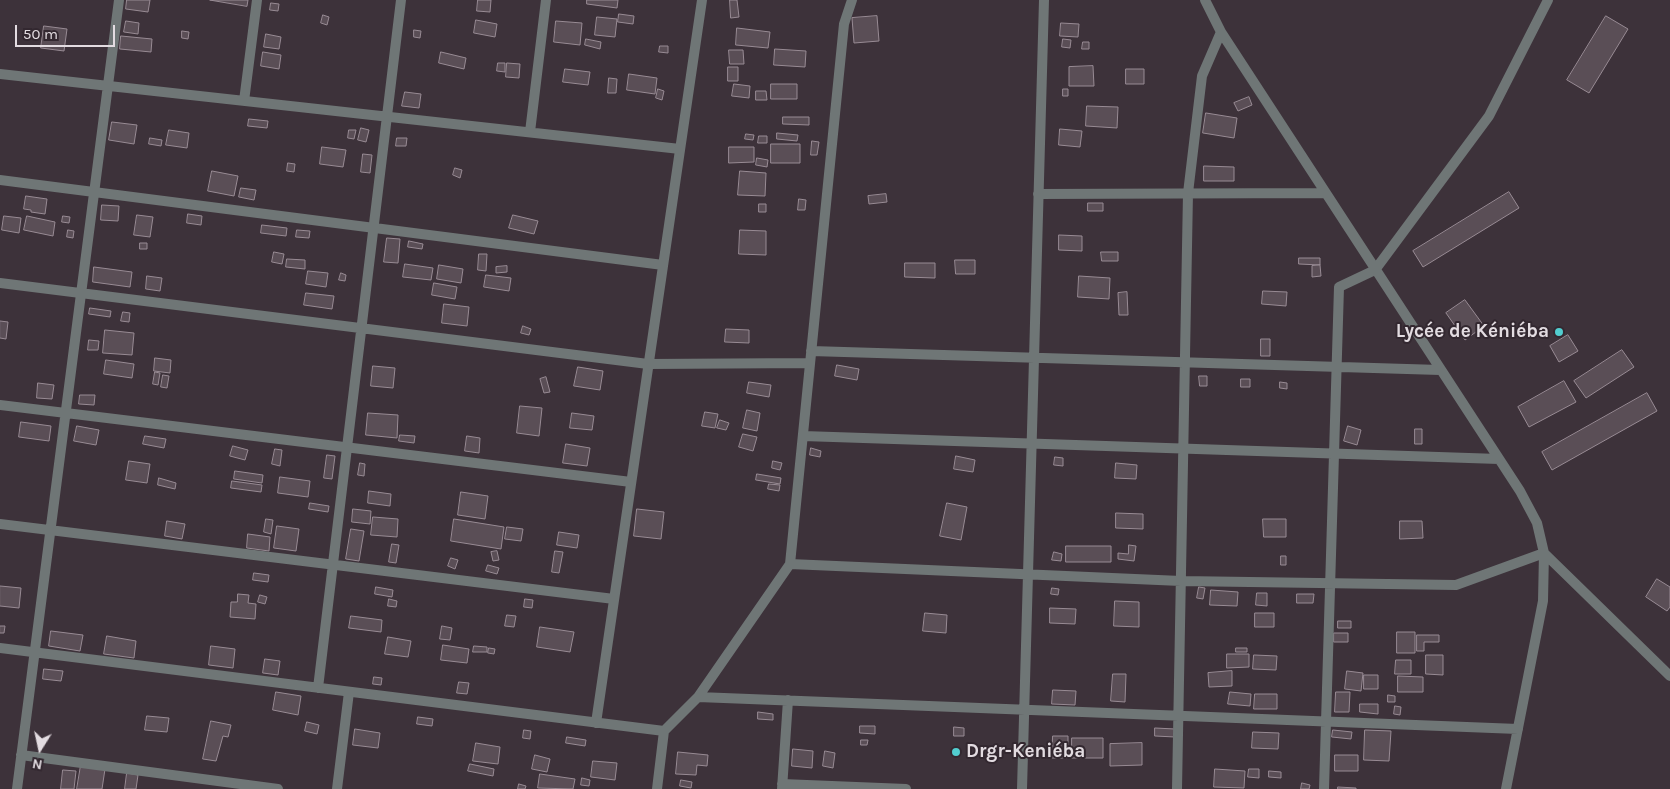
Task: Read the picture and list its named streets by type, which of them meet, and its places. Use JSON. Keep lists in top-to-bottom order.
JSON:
{
  "places": ["Lycée de Kéniéba", "Drgr-Keniéba"],
  "scale_bar": "50 m",
  "north": "bottom"
}
